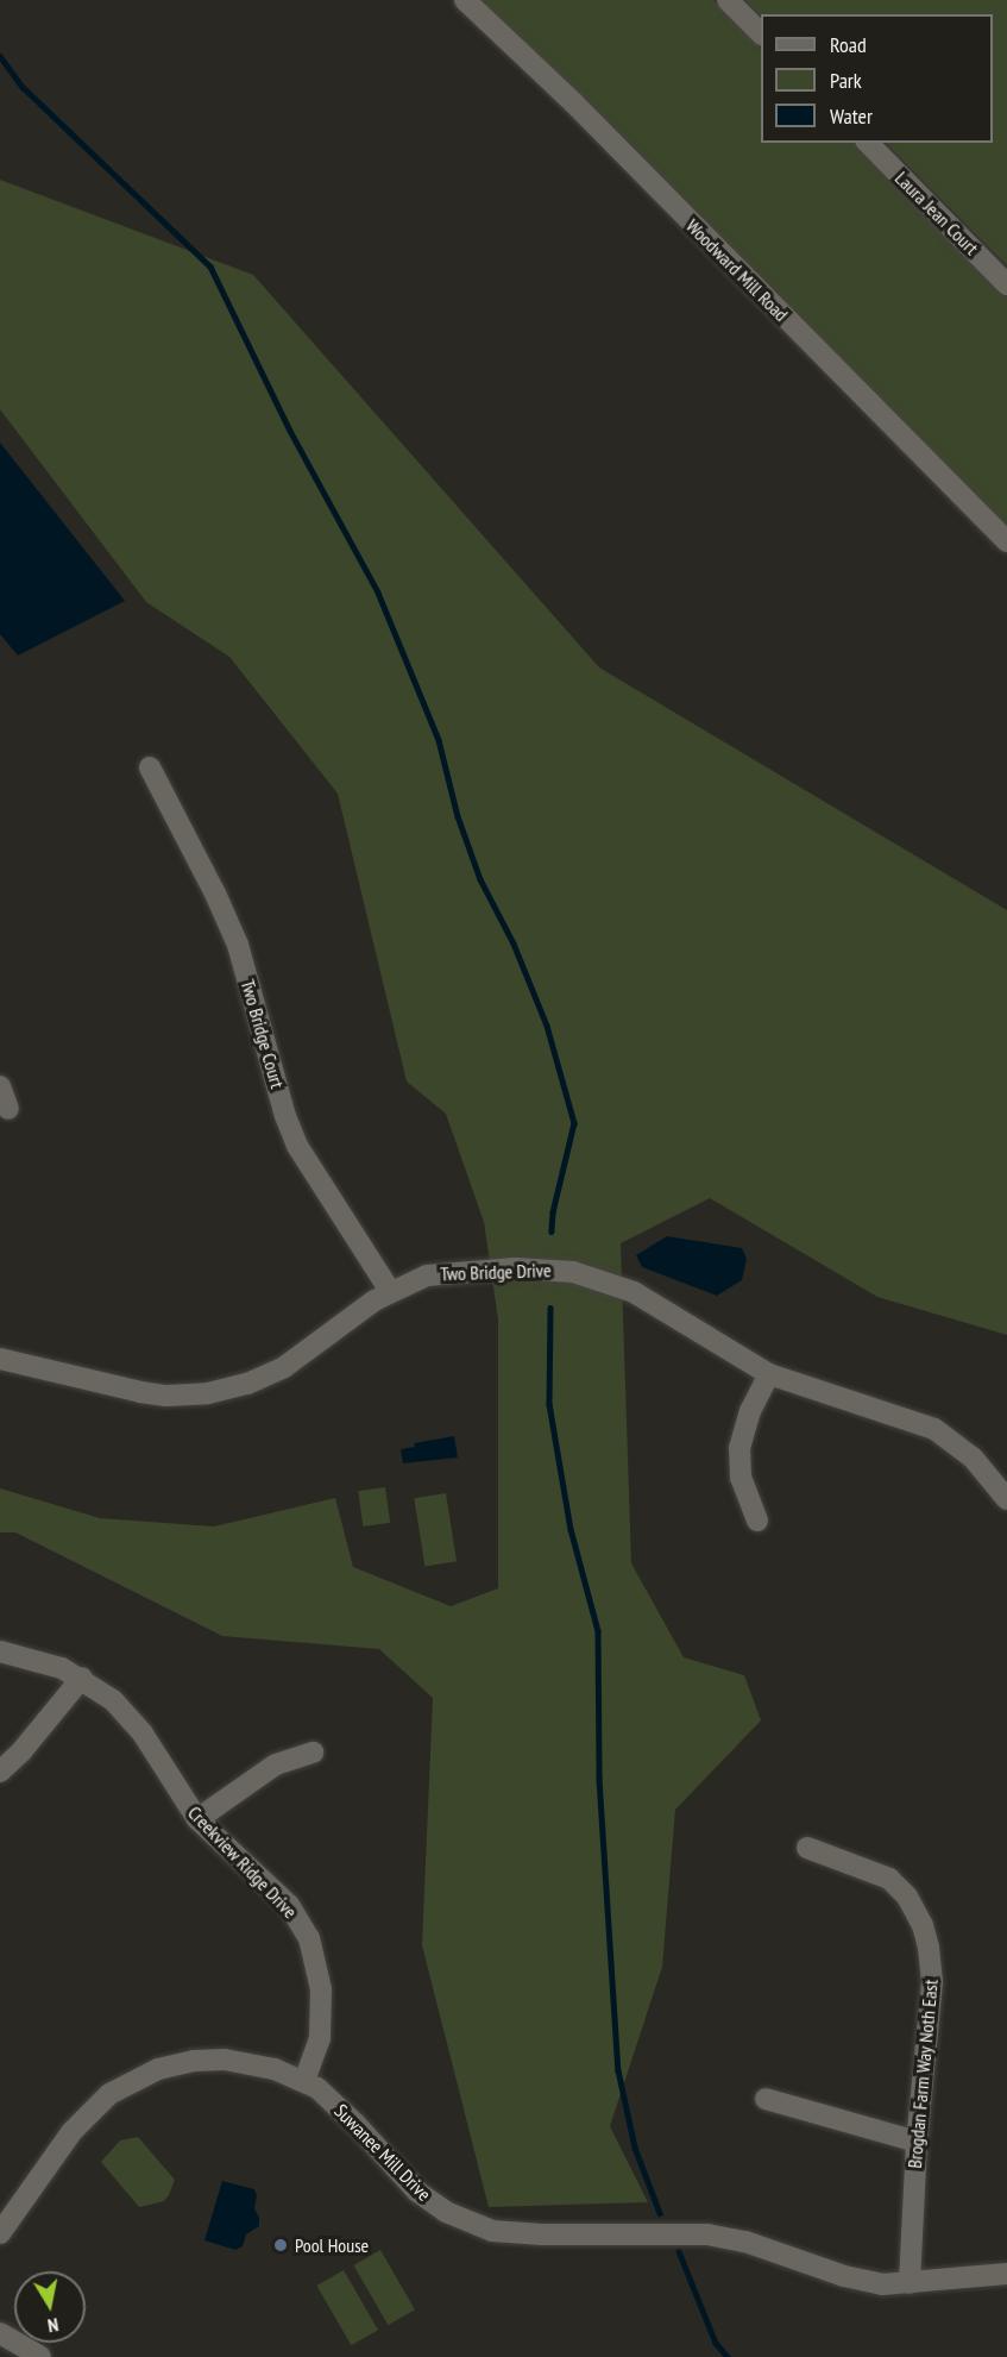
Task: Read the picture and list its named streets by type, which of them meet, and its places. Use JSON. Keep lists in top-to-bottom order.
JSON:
{
  "streets": {
    "street": [
      "Laura Jean Court",
      "Woodward Mill Road",
      "Two Bridge Court",
      "Two Bridge Drive",
      "Creekview Ridge Drive",
      "Brogdan Farm Way Noth East",
      "Suwanee Mill Drive"
    ]
  },
  "crossings": [
    ["Two Bridge Court", "Two Bridge Drive"],
    ["Creekview Ridge Drive", "Suwanee Mill Drive"],
    ["Brogdan Farm Way Noth East", "Suwanee Mill Drive"]
  ],
  "places": ["Pool House"],
  "legend": ["Road", "Park", "Water"],
  "north": "bottom"
}
